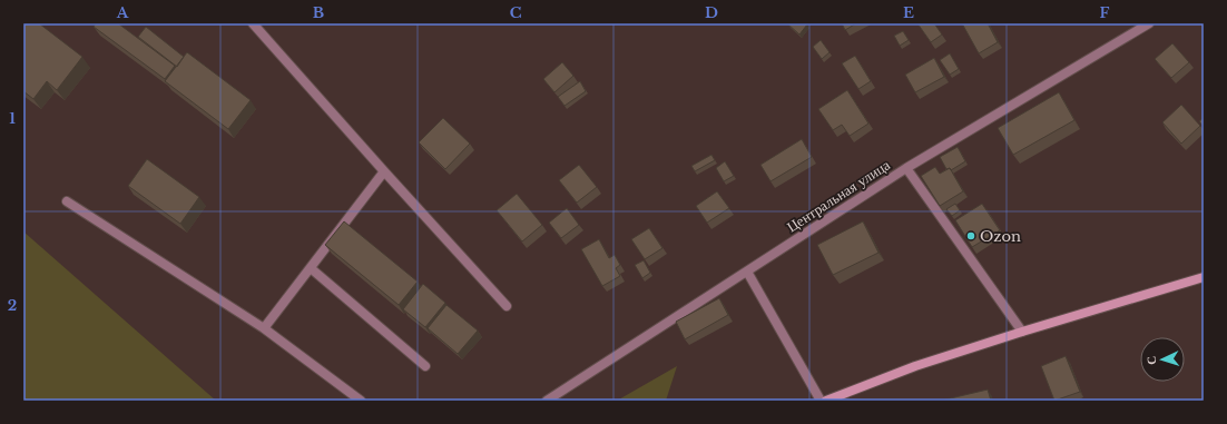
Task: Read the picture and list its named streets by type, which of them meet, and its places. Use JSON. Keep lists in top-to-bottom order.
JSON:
{
  "streets": {
    "street": ["Центральная улица"]
  },
  "places": ["Ozon"],
  "north": "left",
  "grid": {
    "columns": [
      "A",
      "B",
      "C",
      "D",
      "E",
      "F"
    ],
    "rows": ["1", "2"]
  }
}
